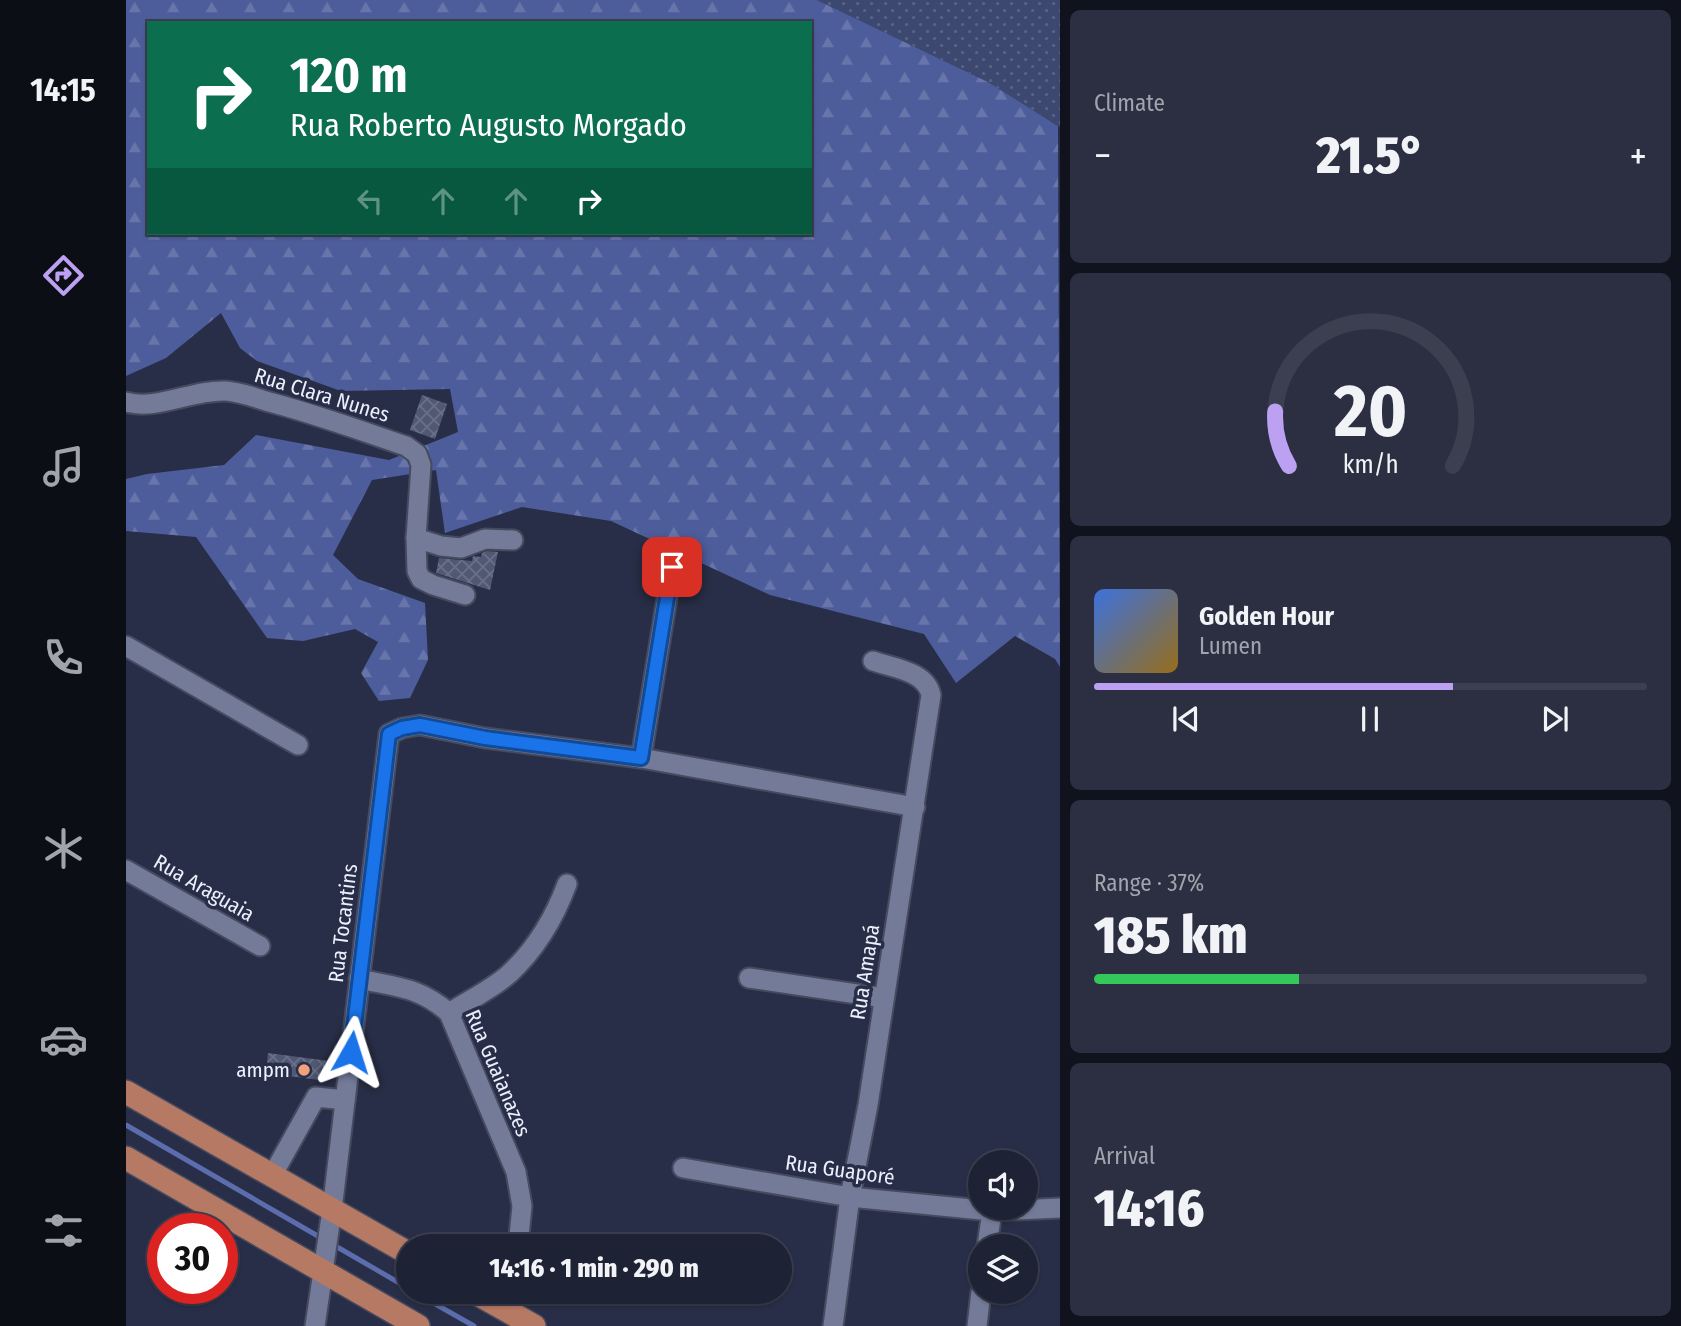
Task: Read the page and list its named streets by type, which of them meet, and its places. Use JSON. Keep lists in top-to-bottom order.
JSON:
{
  "streets": {
    "street": [
      "Rua Clara Nunes",
      "Rua Araguaia",
      "Rua Tocantins",
      "Rua Amapá",
      "Rua Guaianazes",
      "Rua Guaporé"
    ]
  },
  "crossings": [
    ["Rua Tocantins", "Rua Guaianazes"],
    ["Rua Amapá", "Rua Guaporé"]
  ],
  "places": ["ampm"],
  "page": {
    "tabs": "14:15",
    "tile": [
      "Climate",
      ["Range · 37%", "185 km"],
      ["Arrival", "14:16"]
    ],
    "turn": ["120 m", "Rua Roberto Augusto Morgado"],
    "heat": ["−", "21.5°", "+"],
    "song": ["Golden Hour", "Lumen"],
    "limit": "30",
    "trip": "14:16 · 1 min · 290 m",
    "gauge": ["20", "km/h"]
  }
}
